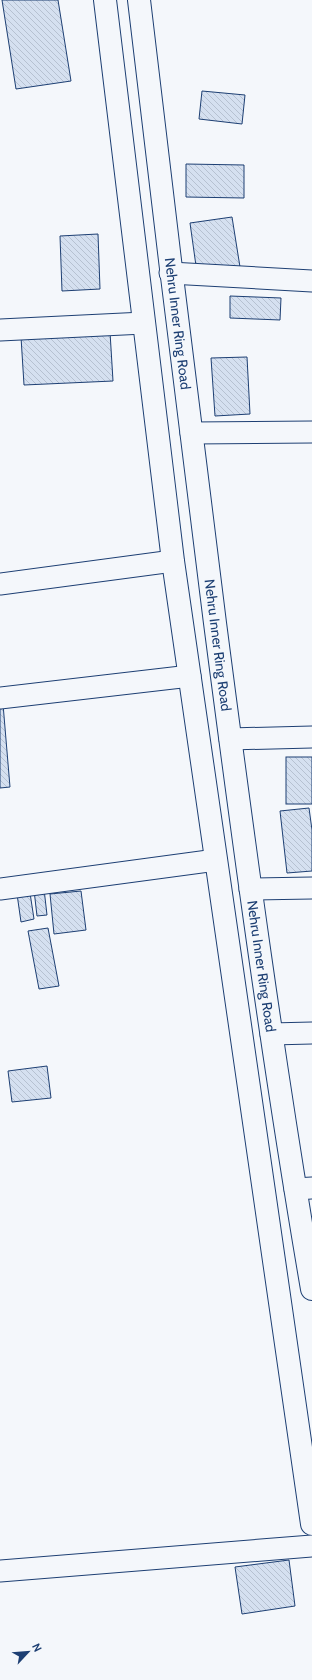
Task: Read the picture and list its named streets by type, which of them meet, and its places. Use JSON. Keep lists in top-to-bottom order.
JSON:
{
  "streets": {
    "main road": ["Nehru Inner Ring Road"]
  },
  "north": "top right"
}
